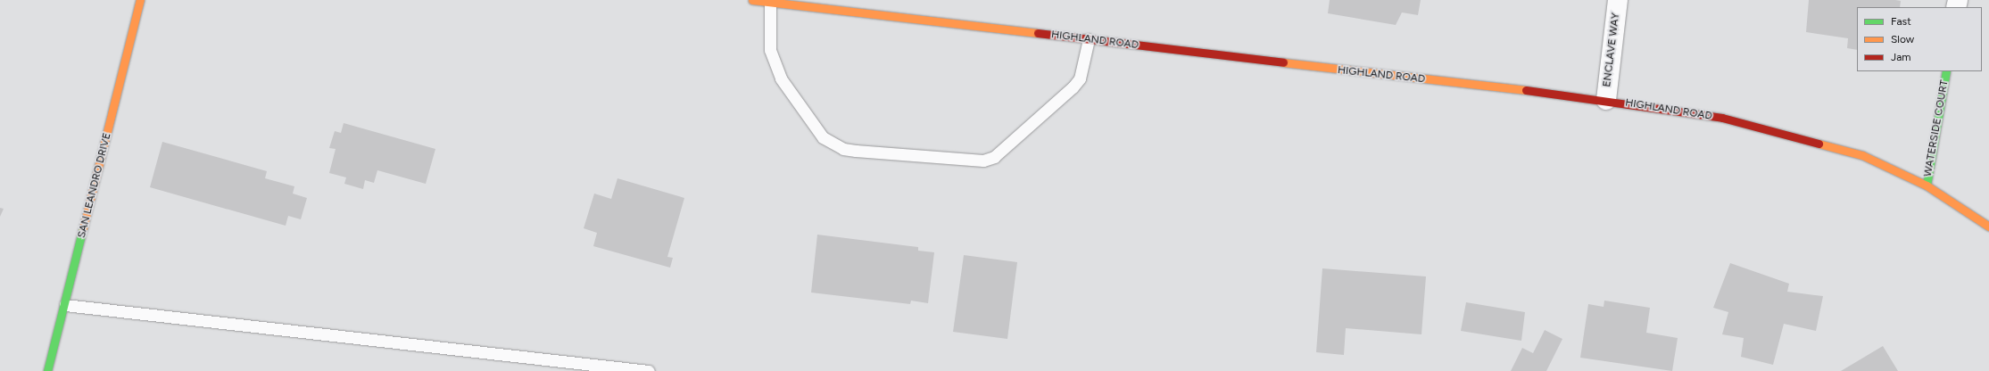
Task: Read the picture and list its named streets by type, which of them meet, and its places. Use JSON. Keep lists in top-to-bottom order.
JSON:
{
  "streets": {
    "street": [
      "HIGHLAND ROAD",
      "ENCLAVE WAY",
      "WATERSIDE COURT",
      "SAN LEANDRO DRIVE"
    ]
  },
  "crossings": [
    ["HIGHLAND ROAD", "ENCLAVE WAY"],
    ["HIGHLAND ROAD", "WATERSIDE COURT"]
  ],
  "legend": ["Fast", "Slow", "Jam"]
}
